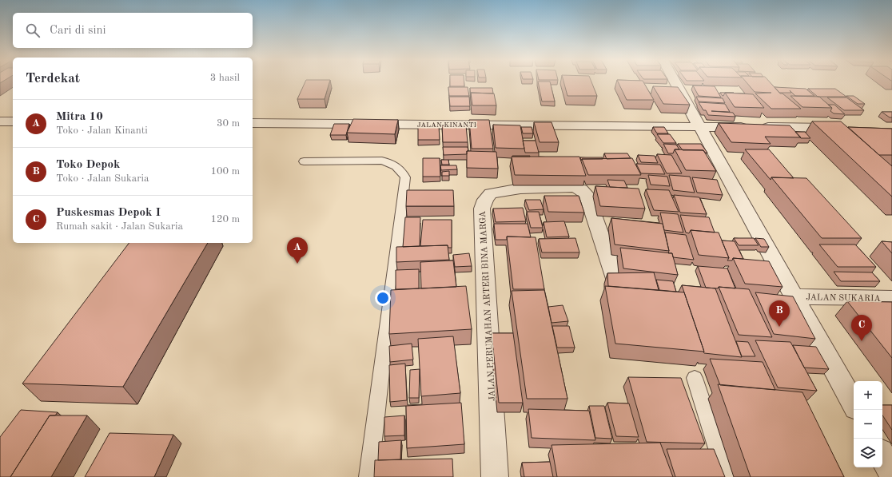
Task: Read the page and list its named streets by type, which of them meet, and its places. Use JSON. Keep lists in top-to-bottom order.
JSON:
{
  "streets": {
    "street": ["JALAN KINANTI", "JALAN SUKARIA", "JALAN PERUMAHAN ARTERI BINA MARGA"]
  },
  "page": {
    "search": "Cari di sini",
    "heading": ["Terdekat", "3 hasil"],
    "list": [
      {
        "mark": "A",
        "name": "Mitra 10",
        "note": "Toko · Jalan Kinanti",
        "value": "30 m"
      },
      {
        "mark": "B",
        "name": "Toko Depok",
        "note": "Toko · Jalan Sukaria",
        "value": "100 m"
      },
      {
        "mark": "C",
        "name": "Puskesmas Depok I",
        "note": "Rumah sakit · Jalan Sukaria",
        "value": "120 m"
      }
    ],
    "pins": ["A", "B", "C"],
    "map_buttons": ["+", "−"]
  }
}
